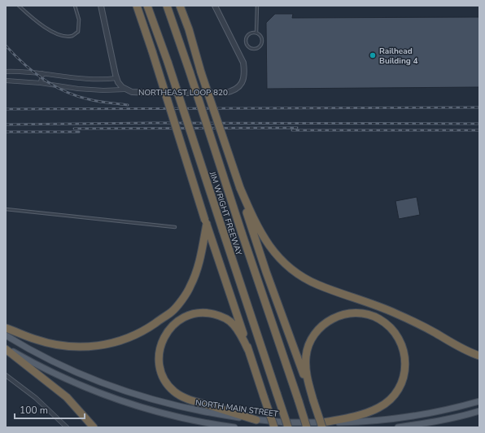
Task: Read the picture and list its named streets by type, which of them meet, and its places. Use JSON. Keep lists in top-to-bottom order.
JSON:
{
  "streets": {
    "highway": ["JIM WRIGHT FREEWAY"],
    "main road": ["NORTH MAIN STREET"],
    "street": ["NORTHEAST LOOP 820"]
  },
  "places": ["Railhead Building 4"],
  "scale_bar": "100 m"
}
